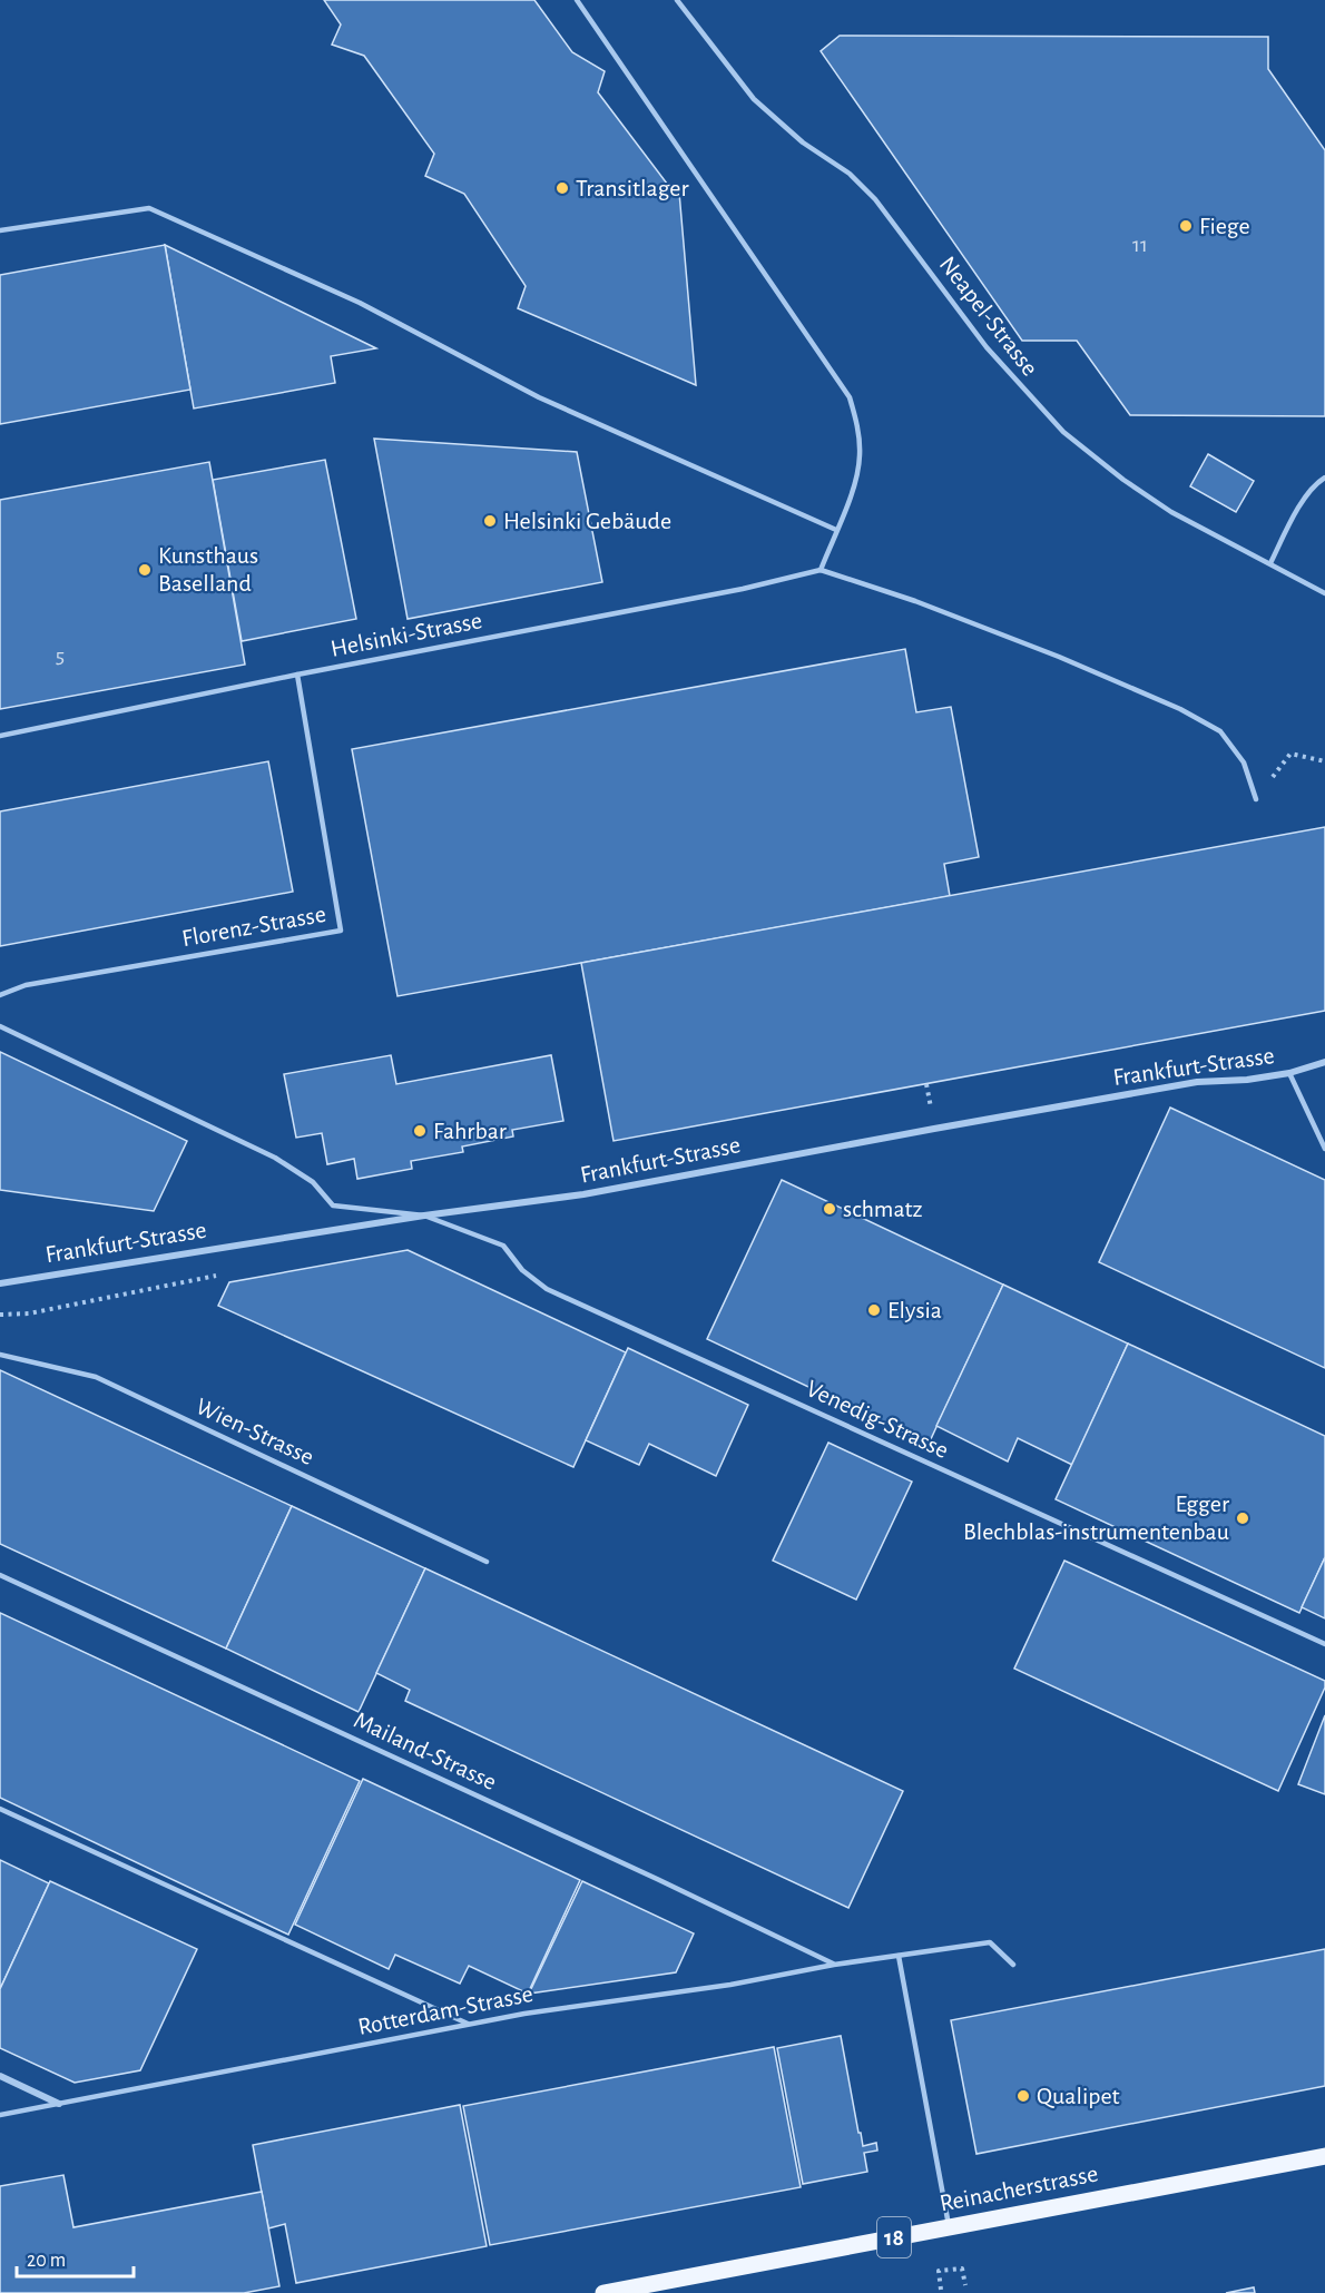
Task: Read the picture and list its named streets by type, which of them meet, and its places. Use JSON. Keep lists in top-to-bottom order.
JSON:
{
  "streets": {
    "main road": ["Reinacherstrasse", "18"],
    "street": ["Frankfurt-Strasse"],
    "lane": [
      "Neapel-Strasse",
      "Helsinki-Strasse",
      "Florenz-Strasse",
      "Venedig-Strasse",
      "Wien-Strasse",
      "Mailand-Strasse",
      "Rotterdam-Strasse"
    ]
  },
  "crossings": [
    ["Helsinki-Strasse", "Florenz-Strasse"],
    ["Frankfurt-Strasse", "Venedig-Strasse"],
    ["Mailand-Strasse", "Rotterdam-Strasse"]
  ],
  "places": [
    "Transitlager",
    "Fiege",
    "Helsinki Gebäude",
    "Kunsthaus Baselland",
    "Fahrbar",
    "schmatz",
    "Elysia",
    "Egger Blechblas-instrumentenbau",
    "Qualipet"
  ],
  "house_numbers": ["11", "5"],
  "scale_bar": "20 m"
}
